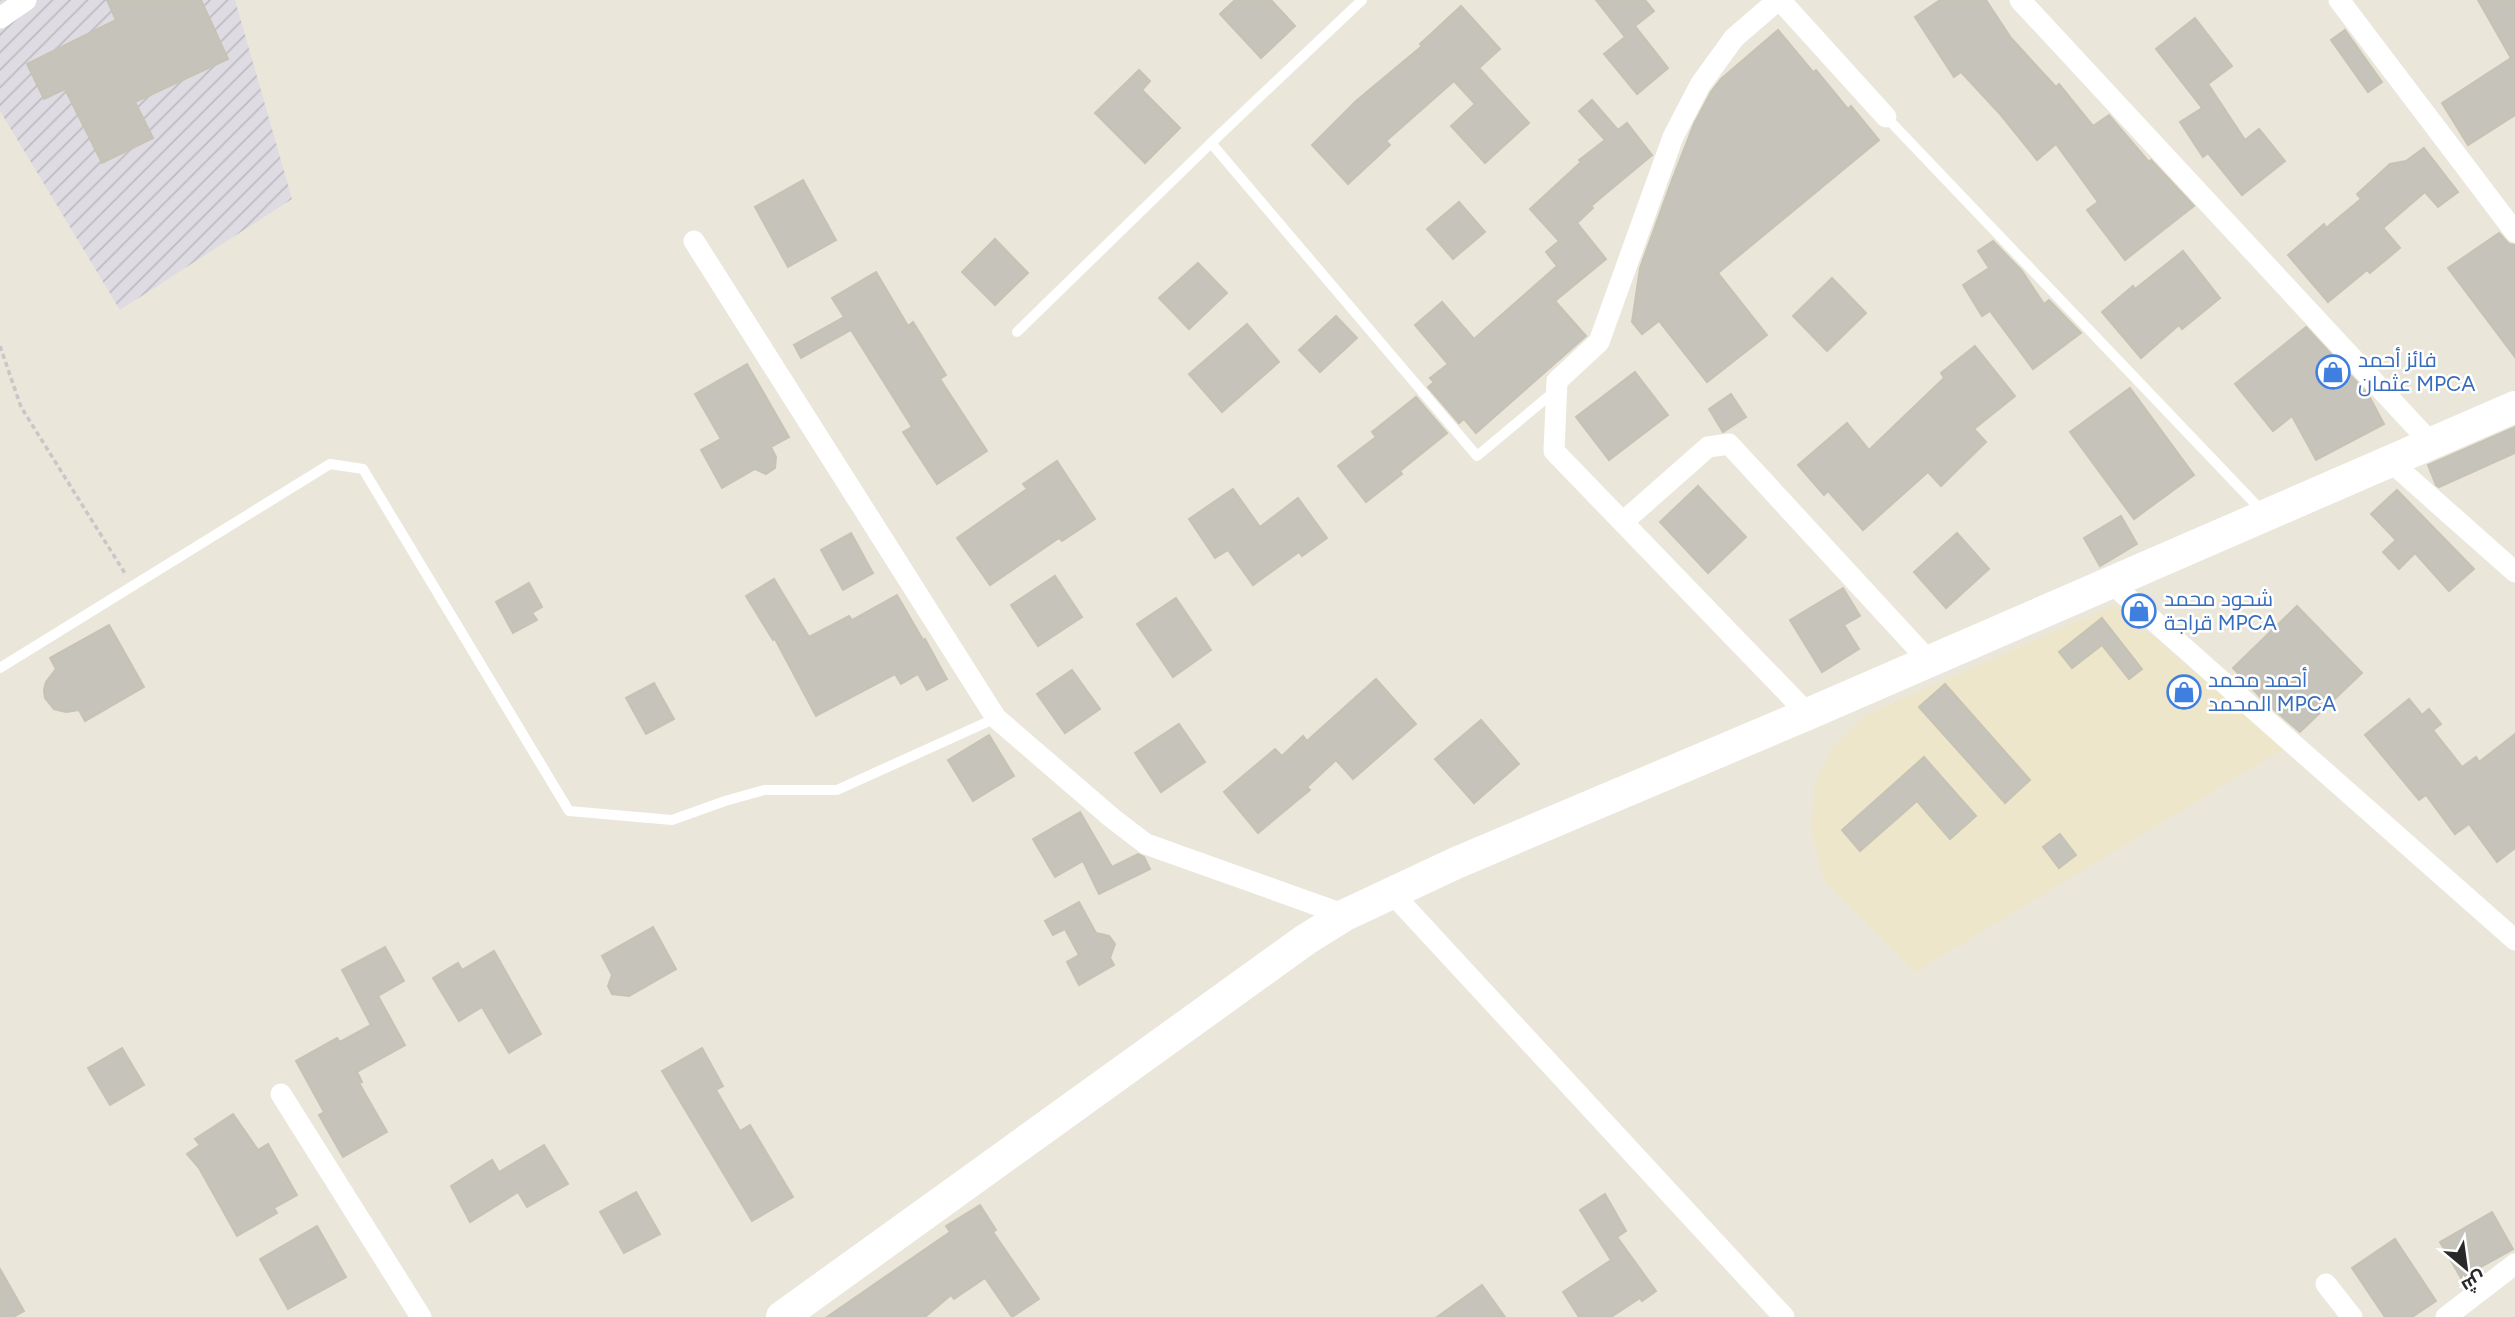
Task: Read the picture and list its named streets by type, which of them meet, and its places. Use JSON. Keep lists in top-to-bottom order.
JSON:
{
  "places": {
    "shop": ["فائز أحمد عثمان MPCA", "شحود محمد قراجة MPCA", "أحمد محمد المحمد MPCA"]
  },
  "north": "bottom right"
}
